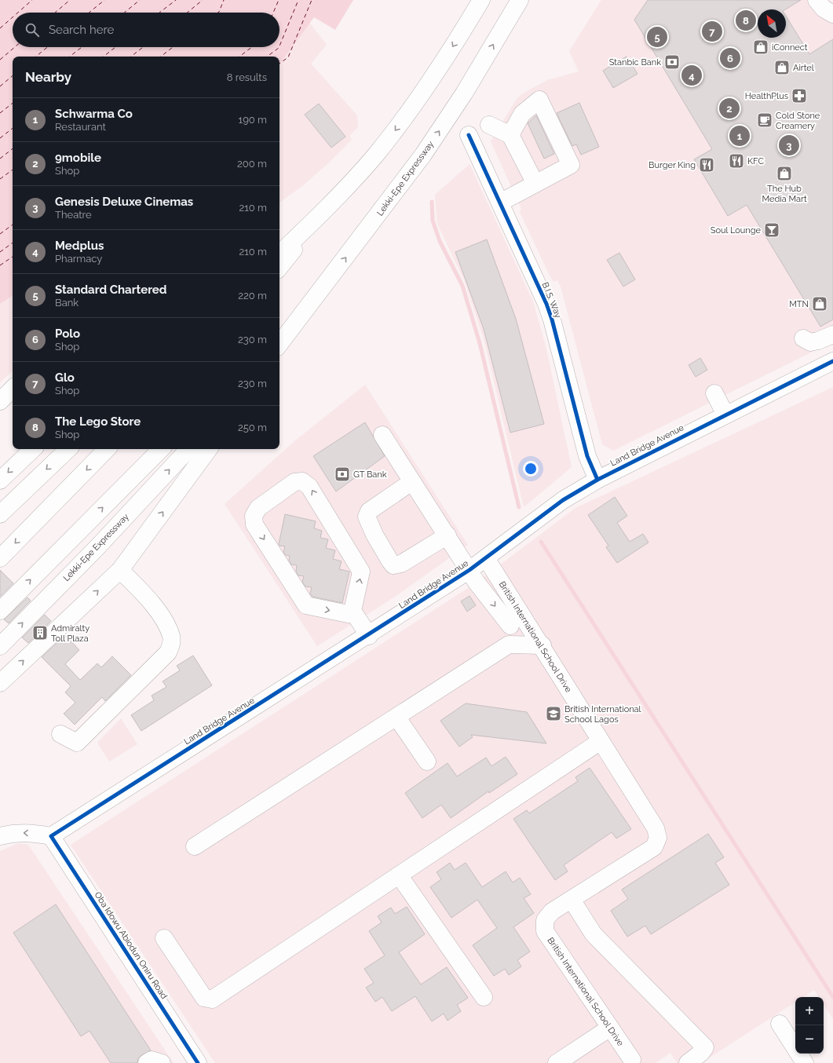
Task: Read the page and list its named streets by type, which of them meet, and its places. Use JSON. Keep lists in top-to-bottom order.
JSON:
{
  "streets": {
    "main road": [
      "Lekki-Epe Expressway",
      "B.I.S. Way",
      "Land Bridge Avenue",
      "British International School Drive",
      "Oba Idowu Abiodun Oniru Road"
    ]
  },
  "crossings": [
    ["B.I.S. Way", "Land Bridge Avenue"],
    ["Land Bridge Avenue", "British International School Drive"],
    ["Land Bridge Avenue", "Oba Idowu Abiodun Oniru Road"]
  ],
  "places": {
    "shop": [
      "iConnect",
      "Airtel",
      "The Hub Media Mart",
      "MTN"
    ],
    "bank": ["Stanbic Bank", "GT Bank"],
    "pharmacy": ["HealthPlus"],
    "cafe": ["Cold Stone Creamery"],
    "restaurant": ["KFC", "Burger King"],
    "bar": ["Soul Lounge"],
    "building": ["Admiralty Toll Plaza"],
    "school or university": ["British International School Lagos"]
  },
  "north": "top left",
  "page": {
    "pins": [
      "8",
      "7",
      "5",
      "6",
      "4",
      "2",
      "1",
      "3"
    ],
    "search": "Search here",
    "heading": ["Nearby", "8 results"],
    "list": [
      {
        "mark": "1",
        "name": "Schwarma Co",
        "note": "Restaurant",
        "value": "190 m"
      },
      {
        "mark": "2",
        "name": "9mobile",
        "note": "Shop",
        "value": "200 m"
      },
      {
        "mark": "3",
        "name": "Genesis Deluxe Cinemas",
        "note": "Theatre",
        "value": "210 m"
      },
      {
        "mark": "4",
        "name": "Medplus",
        "note": "Pharmacy",
        "value": "210 m"
      },
      {
        "mark": "5",
        "name": "Standard Chartered",
        "note": "Bank",
        "value": "220 m"
      },
      {
        "mark": "6",
        "name": "Polo",
        "note": "Shop",
        "value": "230 m"
      },
      {
        "mark": "7",
        "name": "Glo",
        "note": "Shop",
        "value": "230 m"
      },
      {
        "mark": "8",
        "name": "The Lego Store",
        "note": "Shop",
        "value": "250 m"
      }
    ],
    "map_buttons": ["+", "−"]
  }
}
